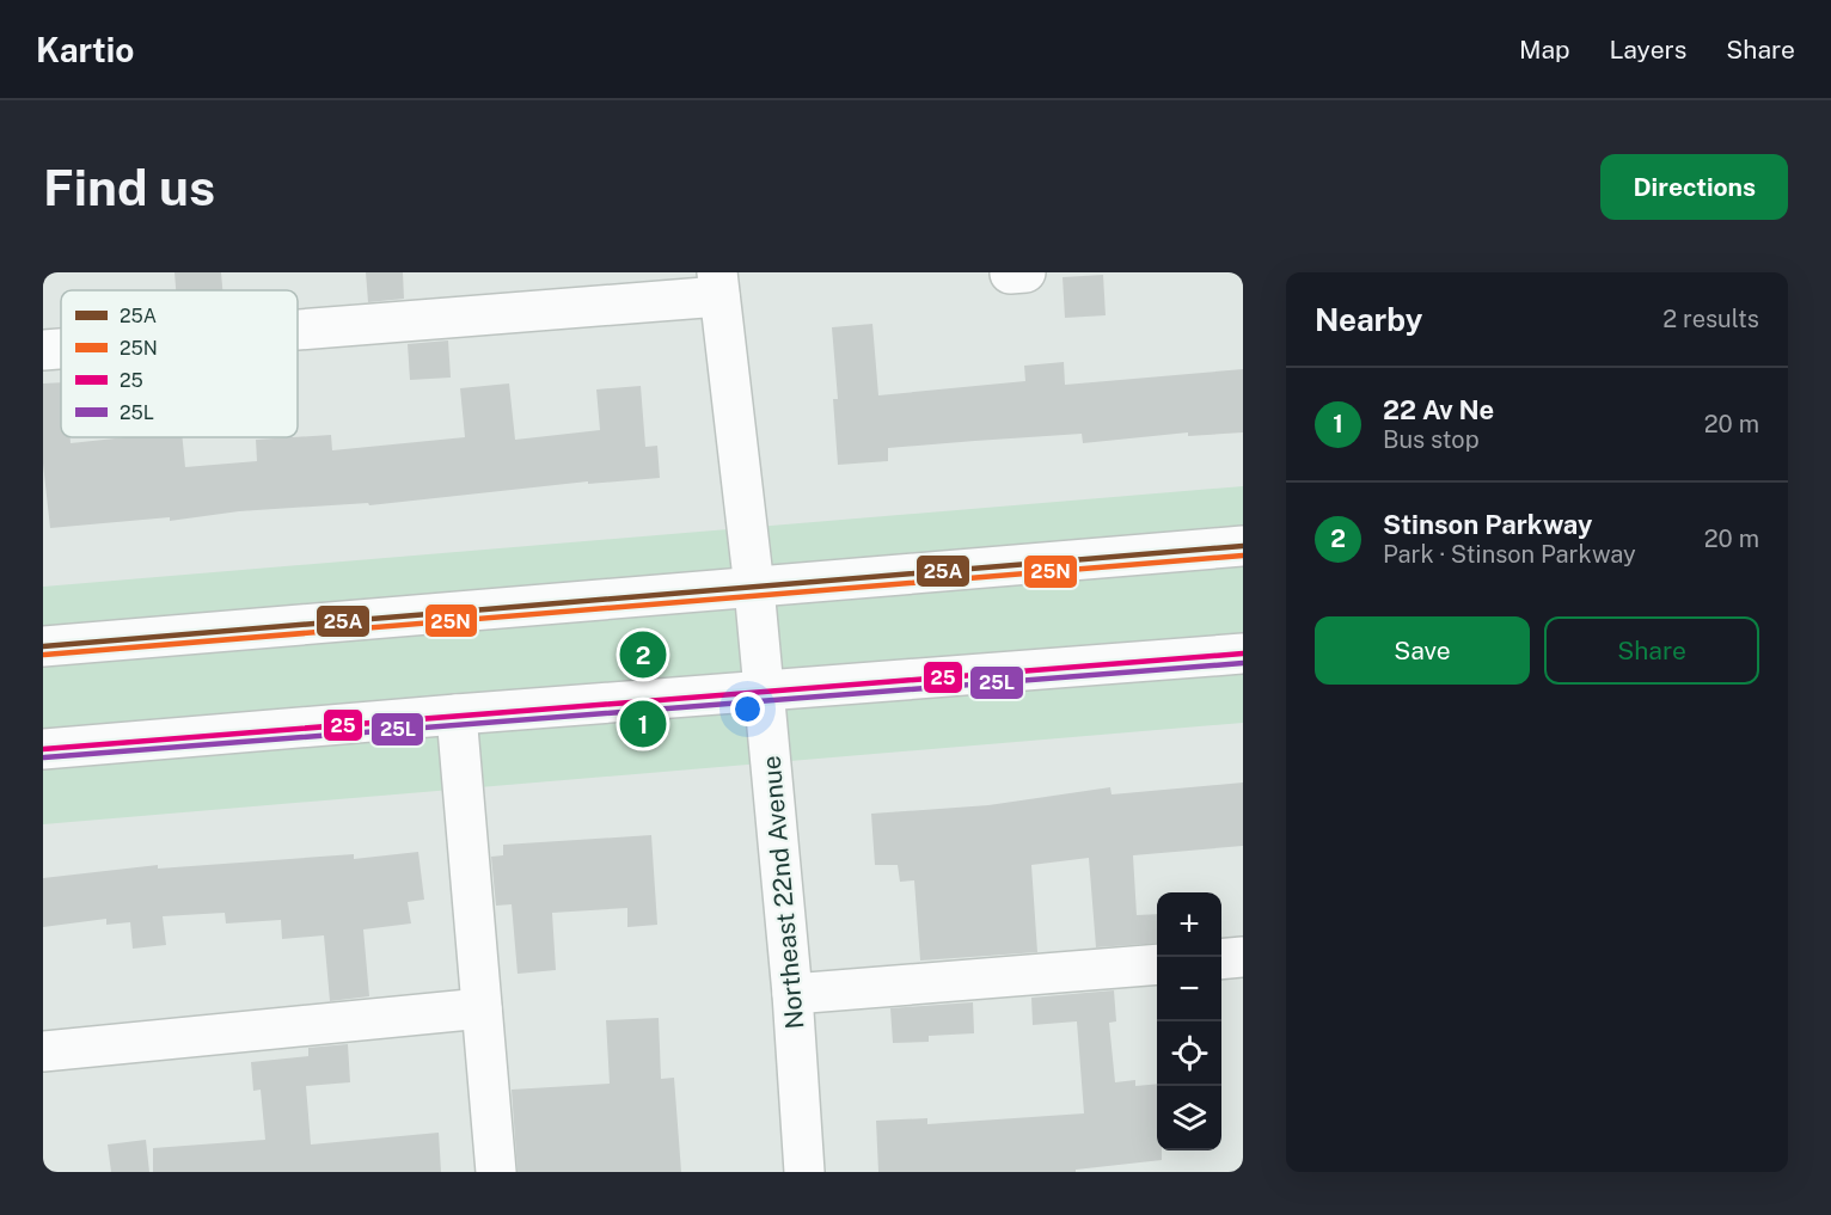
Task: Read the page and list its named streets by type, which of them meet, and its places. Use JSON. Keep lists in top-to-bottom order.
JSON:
{
  "streets": {
    "street": ["Northeast 22nd Avenue"]
  },
  "lines": [
    "transit line 25A",
    "transit line 25N",
    "transit line 25",
    "transit line 25L"
  ],
  "legend": [
    "25A",
    "25N",
    "25",
    "25L"
  ],
  "page": {
    "header": "Kartio",
    "nav": ["Map", "Layers", "Share"],
    "buttons": [
      "Directions",
      ["Save", "Share"]
    ],
    "title": "Find us",
    "heading": ["Nearby", "2 results"],
    "list": [
      {
        "mark": "1",
        "name": "22 Av Ne",
        "note": "Bus stop",
        "value": "20 m"
      },
      {
        "mark": "2",
        "name": "Stinson Parkway",
        "note": "Park · Stinson Parkway",
        "value": "20 m"
      }
    ],
    "pins": ["2", "1"],
    "map_buttons": ["+", "−"]
  }
}
